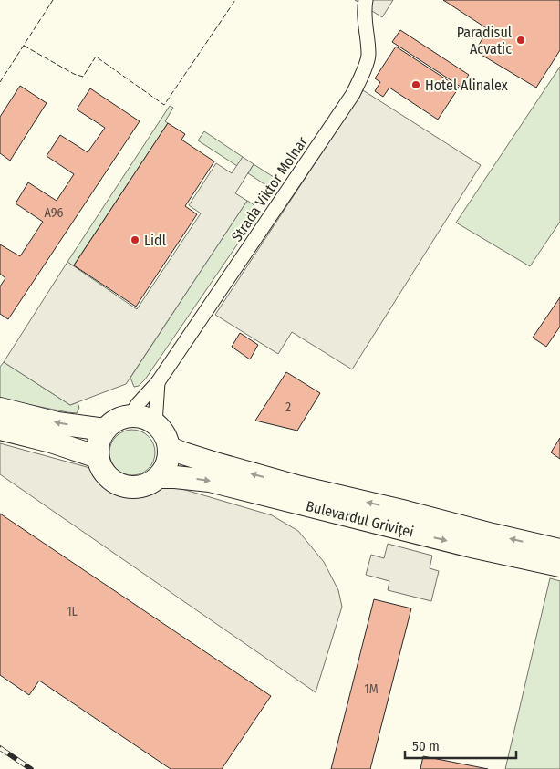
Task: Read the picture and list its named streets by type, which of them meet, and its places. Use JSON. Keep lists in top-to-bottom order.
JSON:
{
  "streets": {
    "main road": ["Bulevardul Griviței"],
    "street": ["Strada Viktor Molnar"]
  },
  "crossings": [
    ["Strada Viktor Molnar", "Bulevardul Griviței"]
  ],
  "places": ["Paradisul Acvatic", "Hotel Alinalex", "Lidl"],
  "house_numbers": [
    "A96",
    "2",
    "1L",
    "1M"
  ],
  "scale_bar": "50 m"
}
